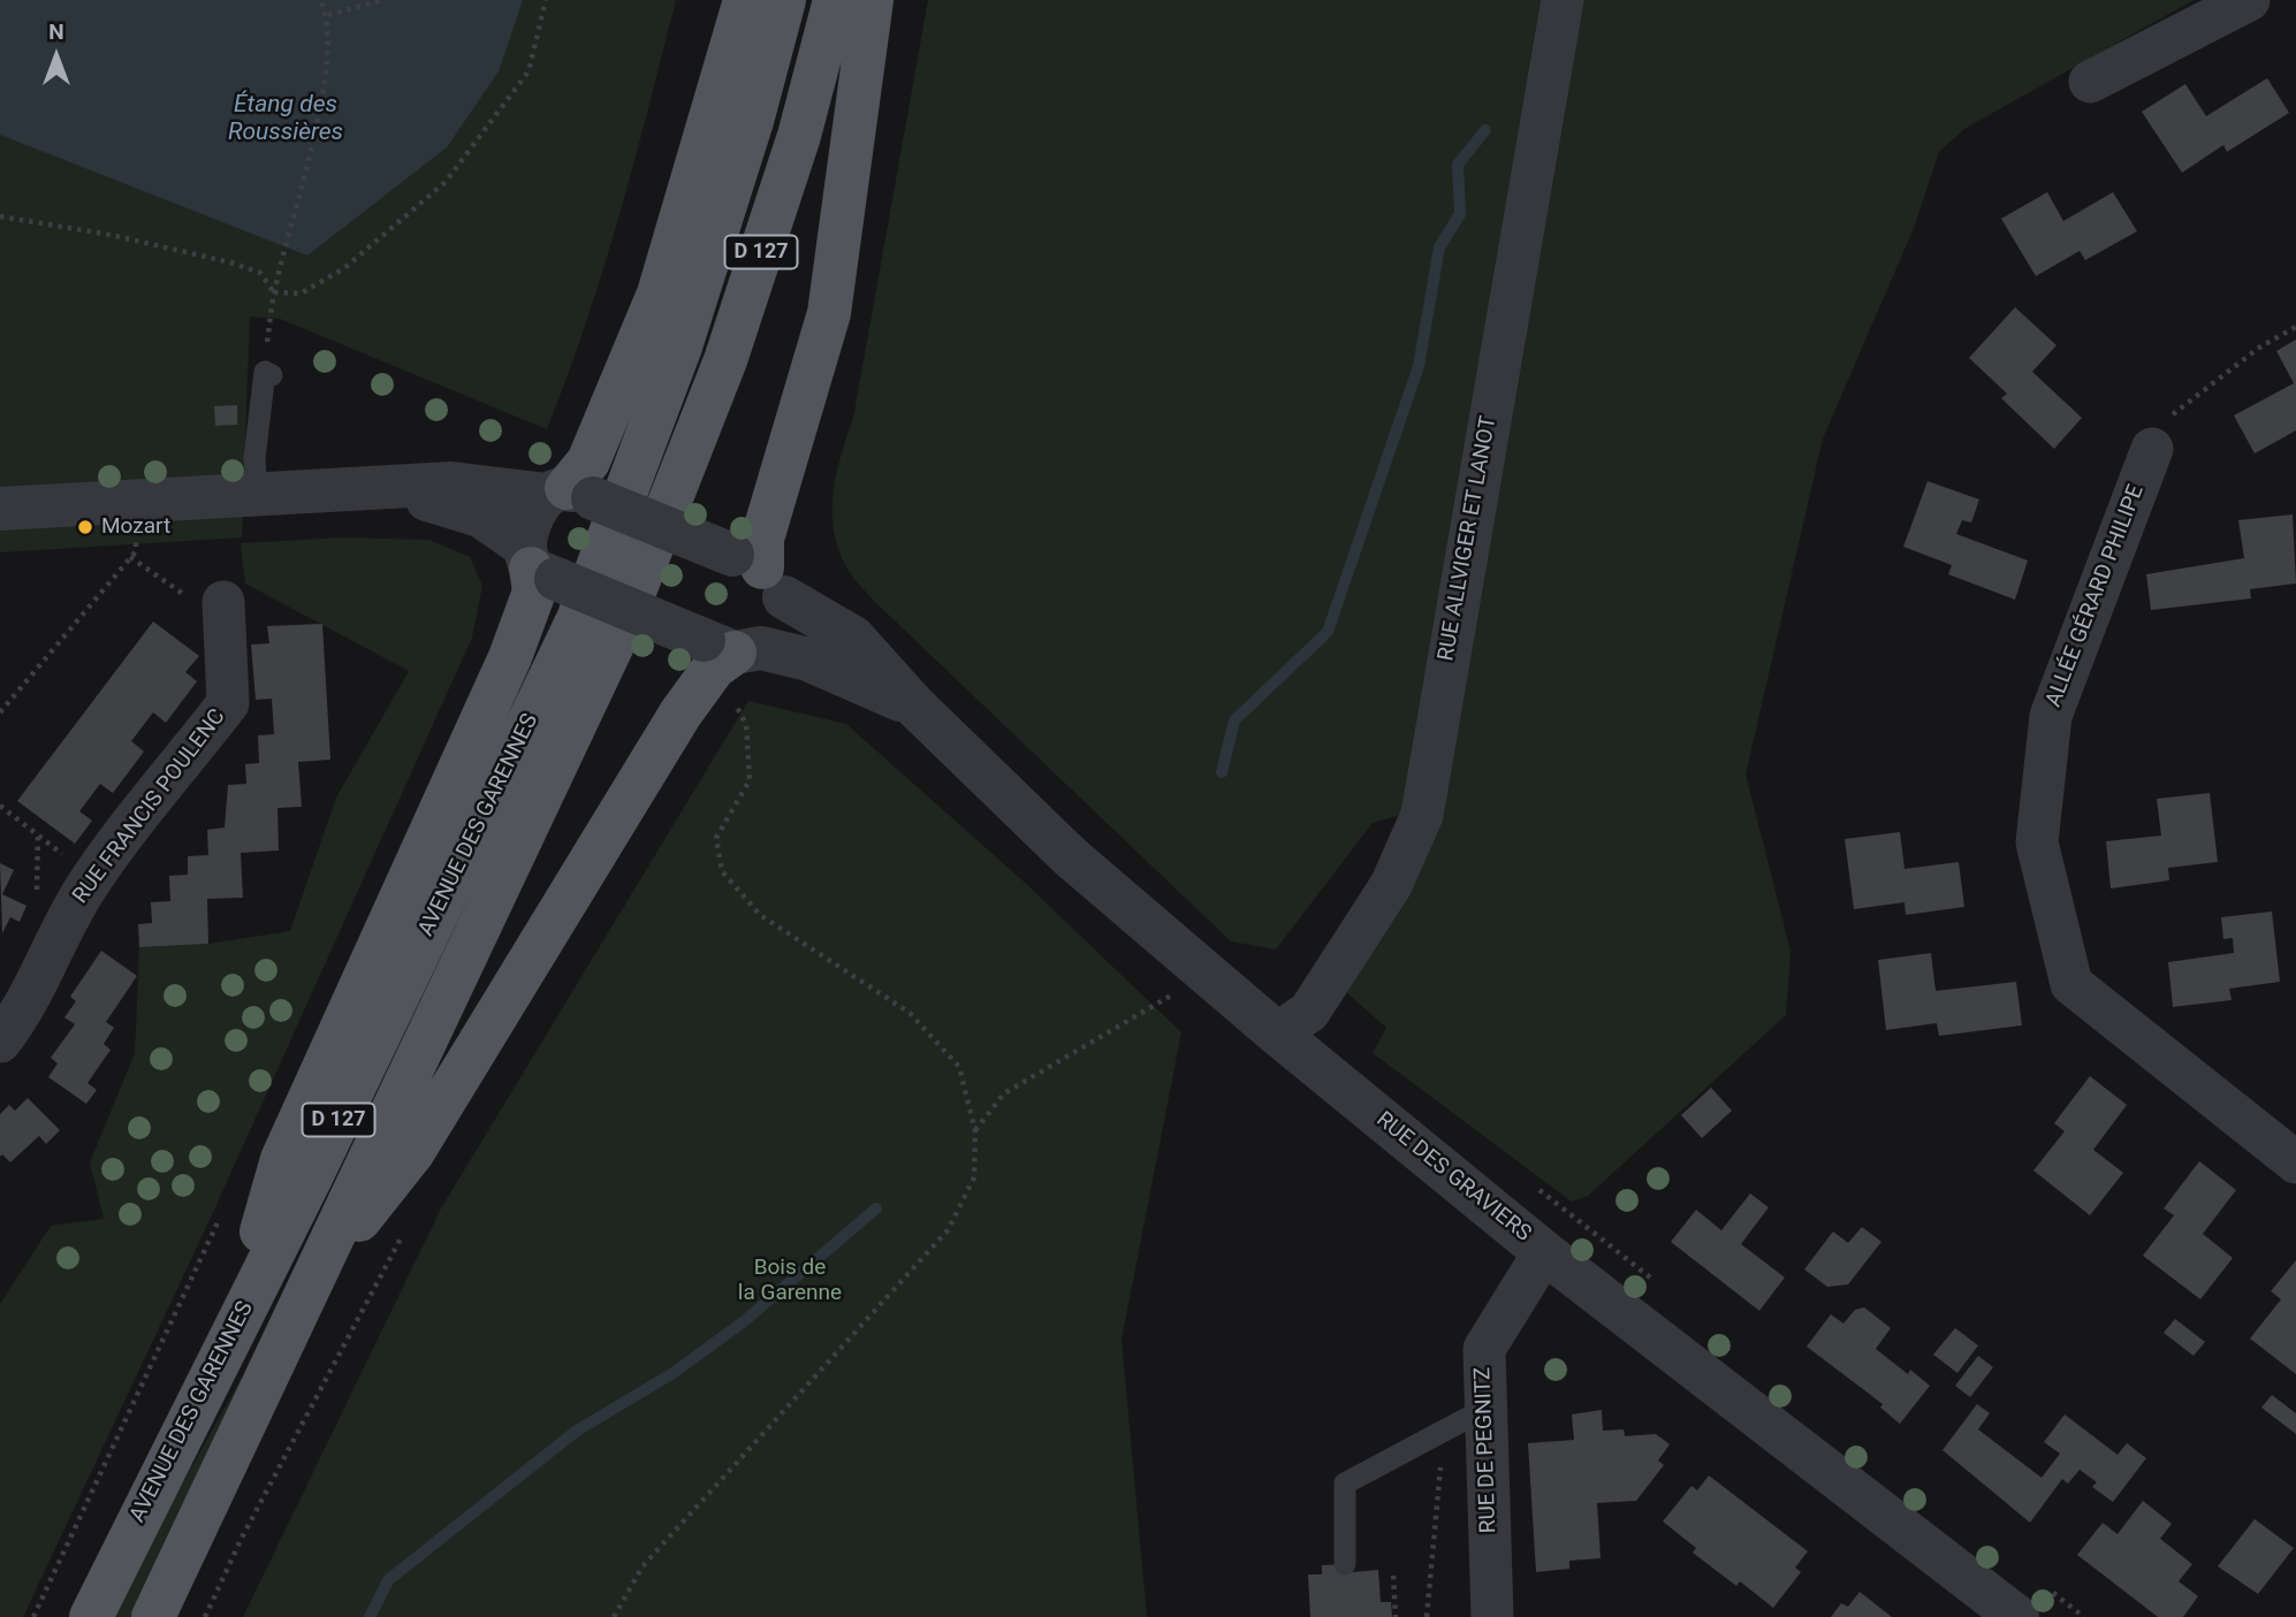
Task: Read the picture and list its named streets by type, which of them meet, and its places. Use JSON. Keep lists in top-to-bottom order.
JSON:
{
  "streets": {
    "main road": ["D 127", "AVENUE DES GARENNES"],
    "street": [
      "RUE ALLVIGER ET LANOT",
      "ALLÉE GÉRARD PHILIPE",
      "RUE FRANCIS POULENC",
      "RUE DES GRAVIERS",
      "RUE DE PEGNITZ"
    ]
  },
  "crossings": [
    ["RUE ALLVIGER ET LANOT", "RUE DES GRAVIERS"],
    ["RUE DES GRAVIERS", "RUE DE PEGNITZ"]
  ],
  "water": ["Étang des Roussières"],
  "parks": ["Bois de la Garenne"],
  "places": ["Mozart"],
  "north": "top"
}
